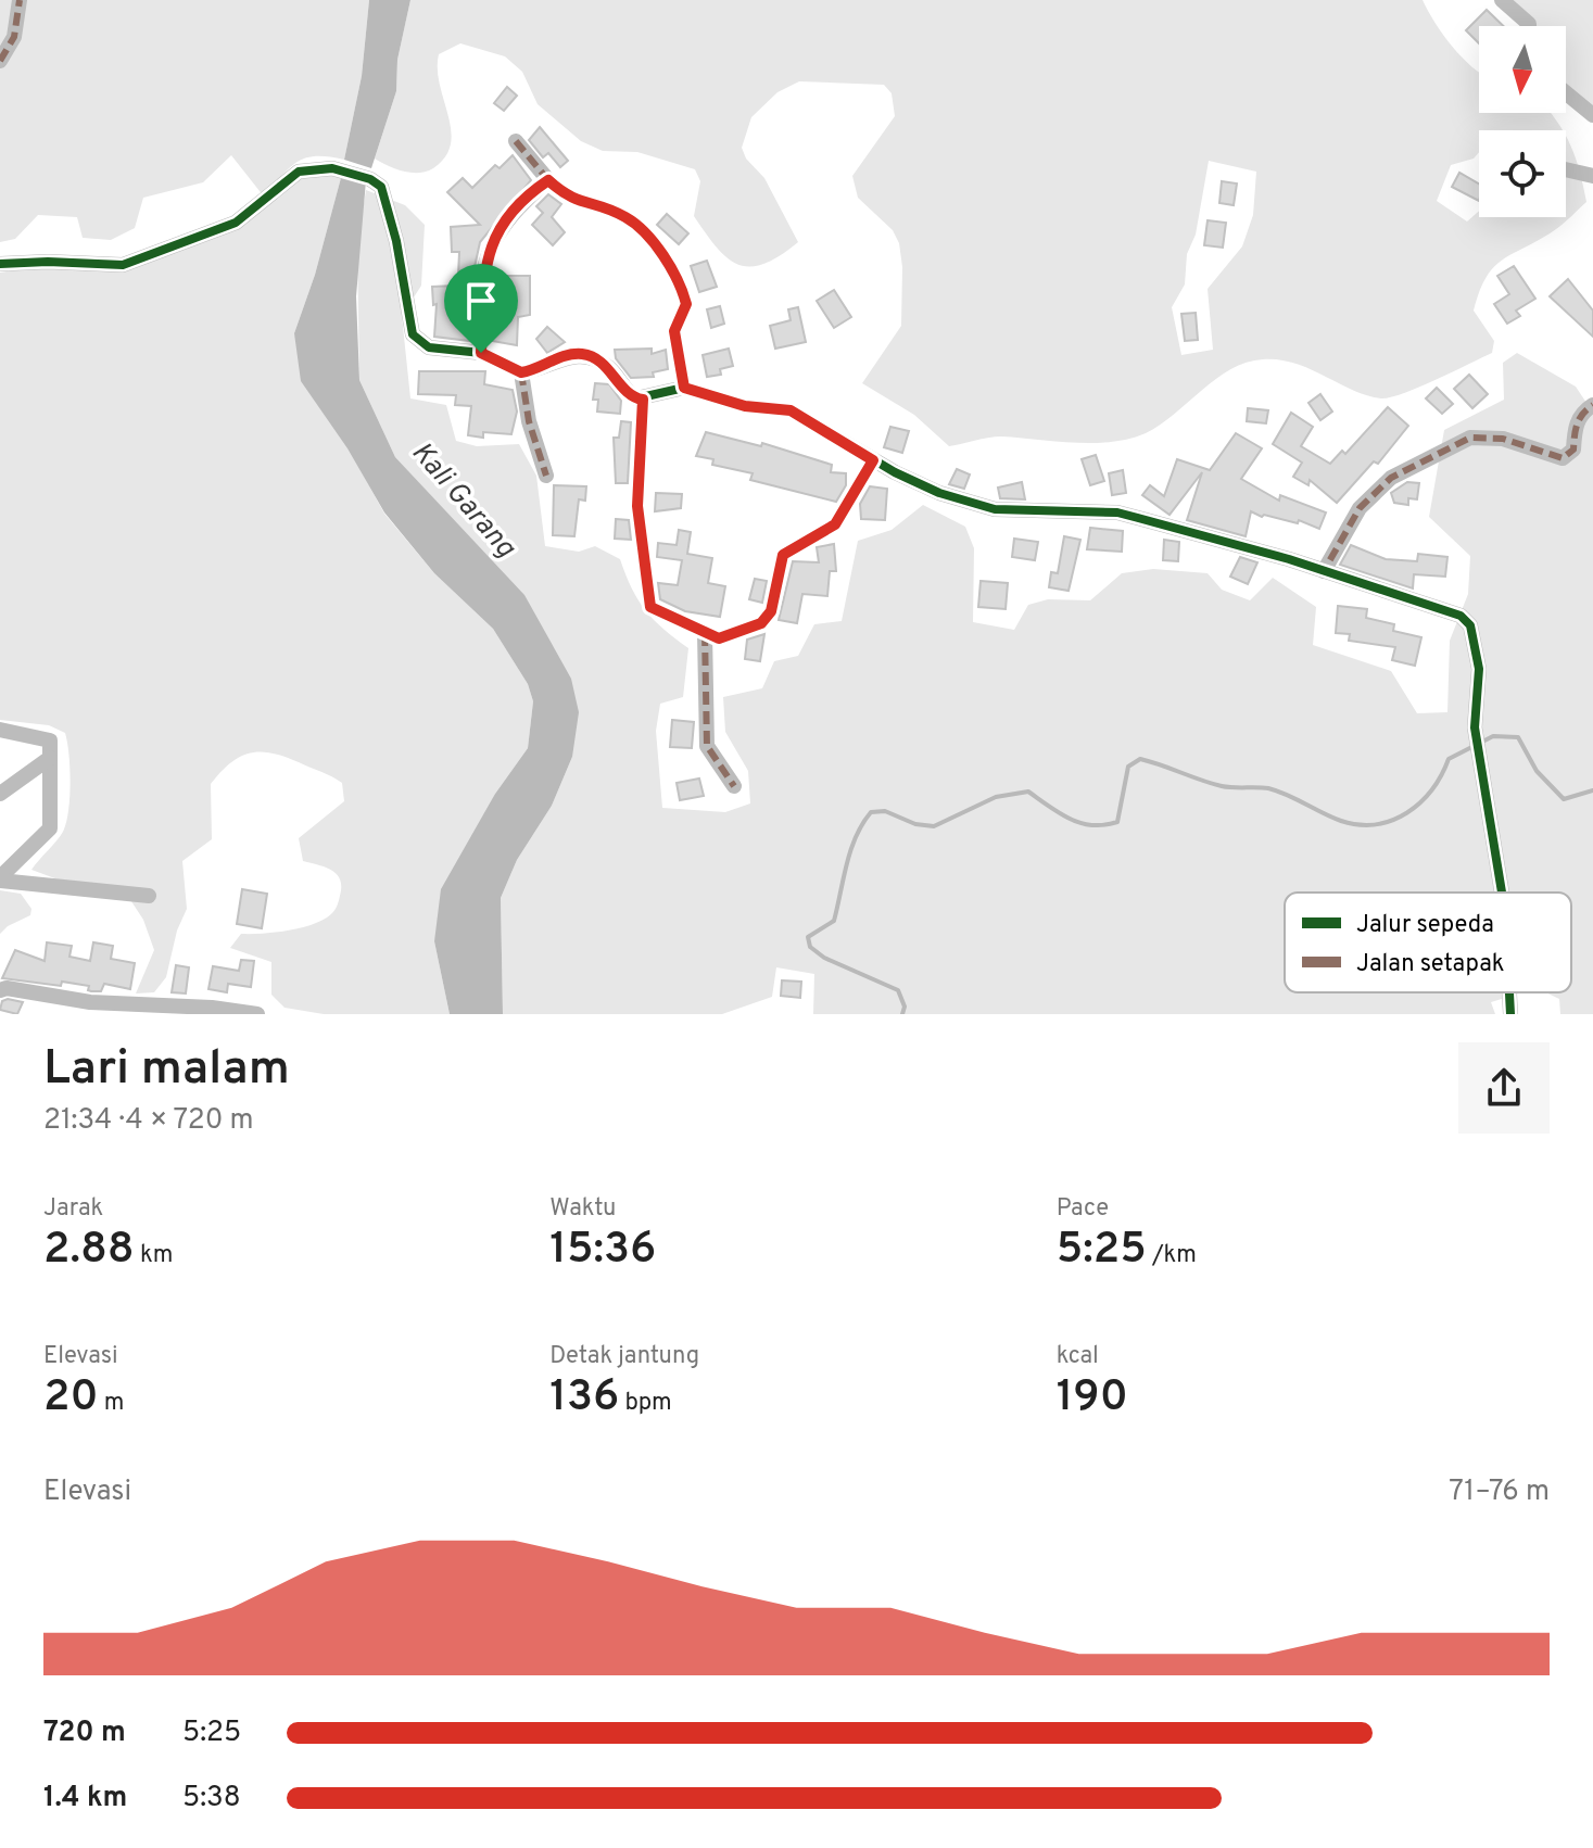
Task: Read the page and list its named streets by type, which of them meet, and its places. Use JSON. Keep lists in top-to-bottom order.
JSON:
{
  "water": ["Kali Garang"],
  "legend": ["Jalur sepeda", "Jalan setapak"],
  "north": "bottom",
  "page": {
    "heading": ["Lari malam", "21:34 · 4 × 720 m"],
    "stats": [
      ["Jarak", "2.88 km"],
      ["Waktu", "15:36"],
      ["Pace", "5:25 /km"],
      ["Elevasi", "20 m"],
      ["Detak jantung", "136 bpm"],
      ["kcal", "190"]
    ],
    "chart": ["Elevasi", "71–76 m"],
    "list": [
      {
        "name": "720 m",
        "note": "5:25"
      },
      {
        "name": "1.4 km",
        "note": "5:38"
      }
    ]
  }
}
